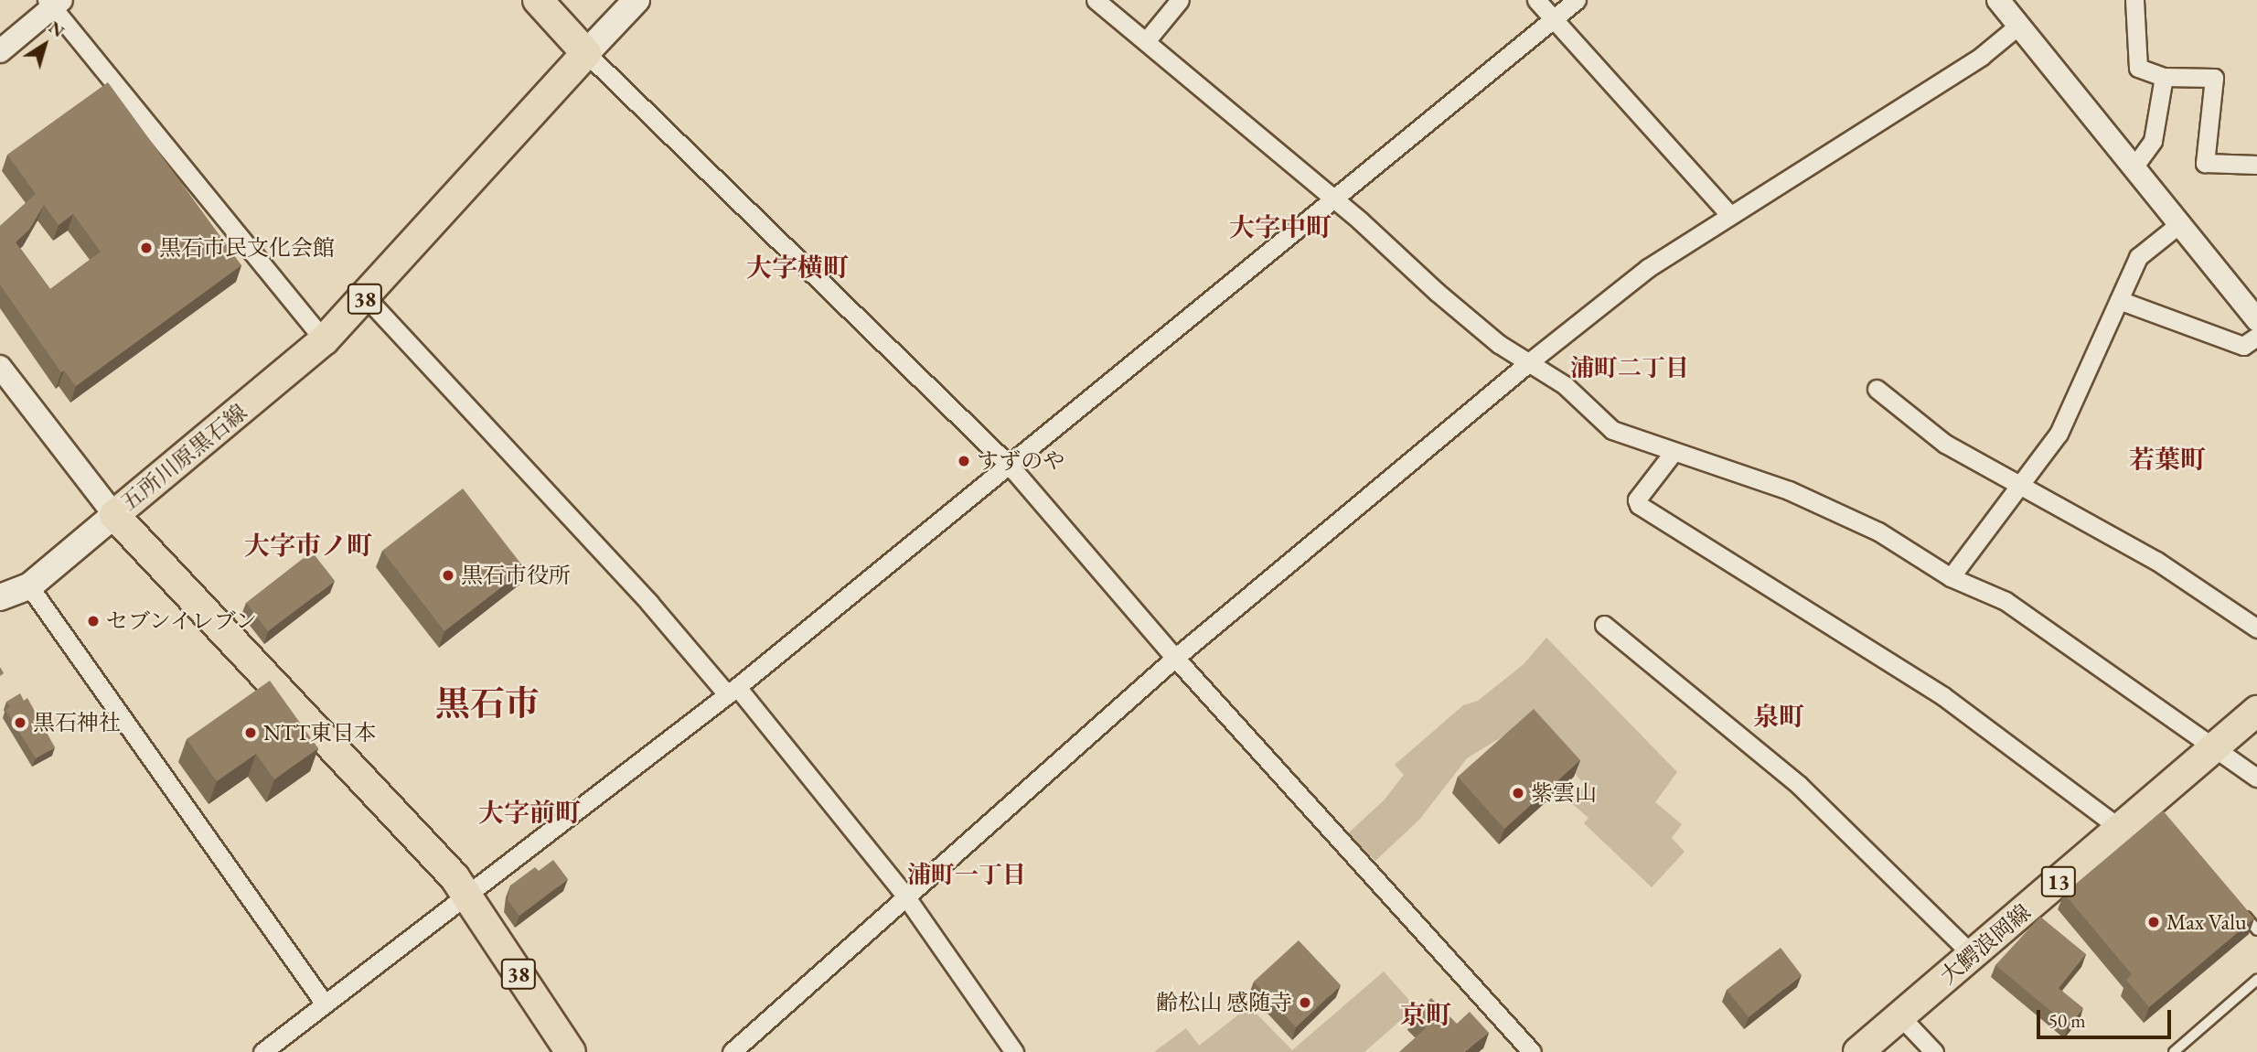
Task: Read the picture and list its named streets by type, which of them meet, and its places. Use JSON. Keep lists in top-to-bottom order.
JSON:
{
  "streets": {
    "main road": [
      "38",
      "五所川原黒石線",
      "13",
      "大鰐浪岡線"
    ]
  },
  "districts": [
    "大字中町",
    "大字横町",
    "浦町二丁目",
    "若葉町",
    "大字市ノ町",
    "黒石市",
    "泉町",
    "大字前町",
    "浦町一丁目",
    "京町"
  ],
  "places": [
    "黒石市民文化会館",
    "すずのや",
    "黒石市役所",
    "セブンイレブン",
    "黒石神社",
    "NTT東日本",
    "紫雲山",
    "Max Valu",
    "齢松山 感随寺"
  ],
  "scale_bar": "50 m",
  "north": "top right"
}
